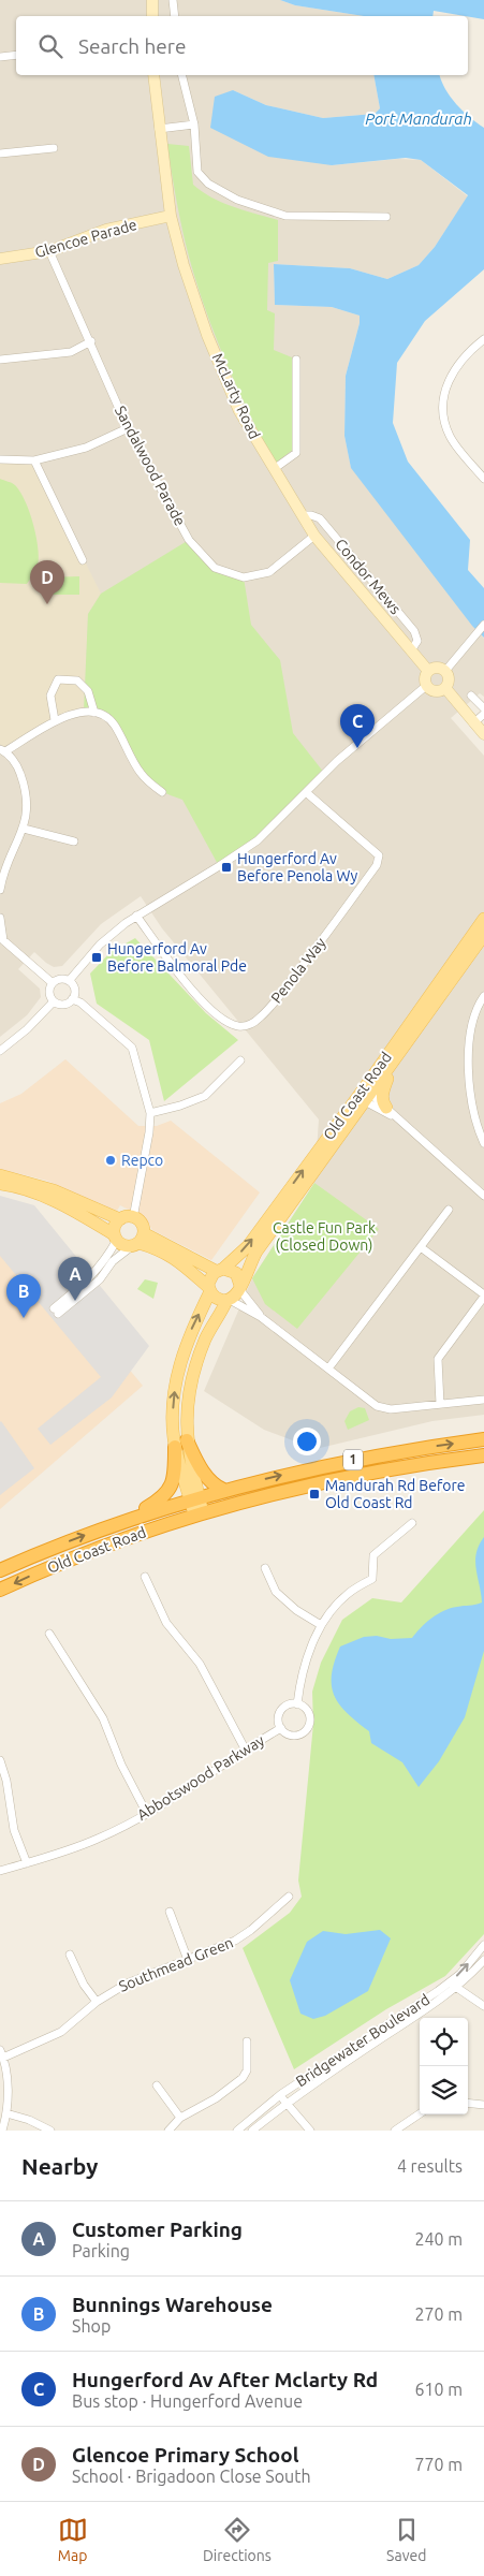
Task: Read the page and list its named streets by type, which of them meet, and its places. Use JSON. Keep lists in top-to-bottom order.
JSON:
{
  "streets": {
    "highway": ["Old Coast Road", "1"],
    "street": [
      "Glencoe Parade",
      "McLarty Road",
      "Sandalwood Parade",
      "Condor Mews",
      "Penola Way",
      "Abbotswood Parkway",
      "Southmead Green",
      "Bridgewater Boulevard"
    ]
  },
  "crossings": [
    ["Glencoe Parade", "McLarty Road"],
    ["Glencoe Parade", "Sandalwood Parade"],
    ["McLarty Road", "Sandalwood Parade"],
    ["McLarty Road", "Condor Mews"],
    ["Old Coast Road", "1"]
  ],
  "water": ["Port Mandurah"],
  "parks": ["Castle Fun Park (Closed Down)"],
  "places": {
    "transit": ["Hungerford Av Before Penola Wy", "Hungerford Av Before Balmoral Pde", "Mandurah Rd Before Old Coast Rd"],
    "other": ["Repco"]
  },
  "page": {
    "search": "Search here",
    "pins": [
      "D",
      "C",
      "A",
      "B"
    ],
    "heading": ["Nearby", "4 results"],
    "list": [
      {
        "mark": "A",
        "name": "Customer Parking",
        "note": "Parking",
        "value": "240 m"
      },
      {
        "mark": "B",
        "name": "Bunnings Warehouse",
        "note": "Shop",
        "value": "270 m"
      },
      {
        "mark": "C",
        "name": "Hungerford Av After Mclarty Rd",
        "note": "Bus stop · Hungerford Avenue",
        "value": "610 m"
      },
      {
        "mark": "D",
        "name": "Glencoe Primary School",
        "note": "School · Brigadoon Close South",
        "value": "770 m"
      }
    ],
    "nav": ["Map", "Directions", "Saved"]
  }
}
